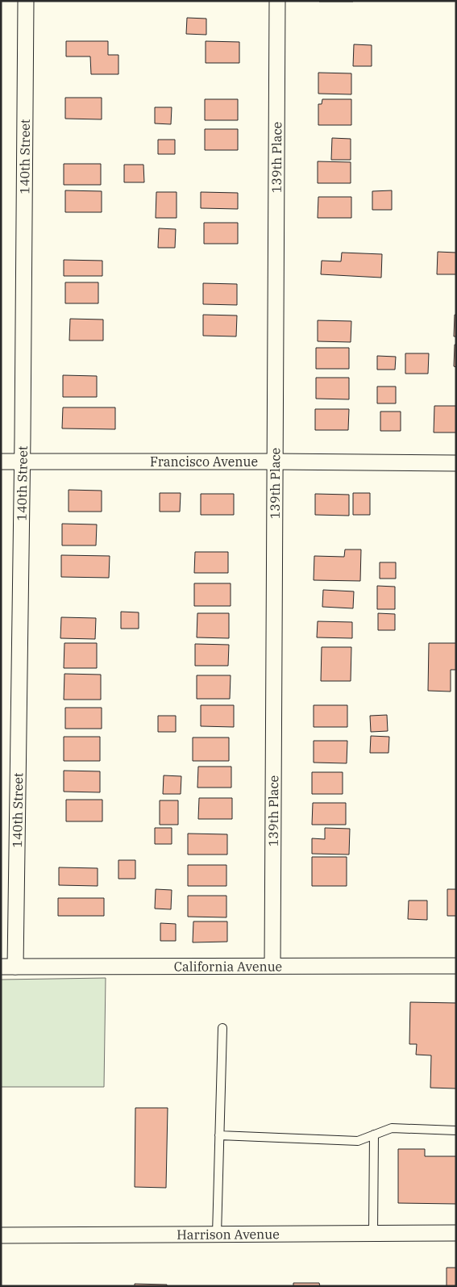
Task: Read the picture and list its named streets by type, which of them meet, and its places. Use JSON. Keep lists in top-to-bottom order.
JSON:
{
  "streets": {
    "street": [
      "139th Place",
      "140th Street",
      "Francisco Avenue",
      "California Avenue",
      "Harrison Avenue"
    ]
  },
  "crossings": [
    ["139th Place", "Francisco Avenue"],
    ["139th Place", "California Avenue"],
    ["140th Street", "Francisco Avenue"],
    ["140th Street", "California Avenue"]
  ]
}
